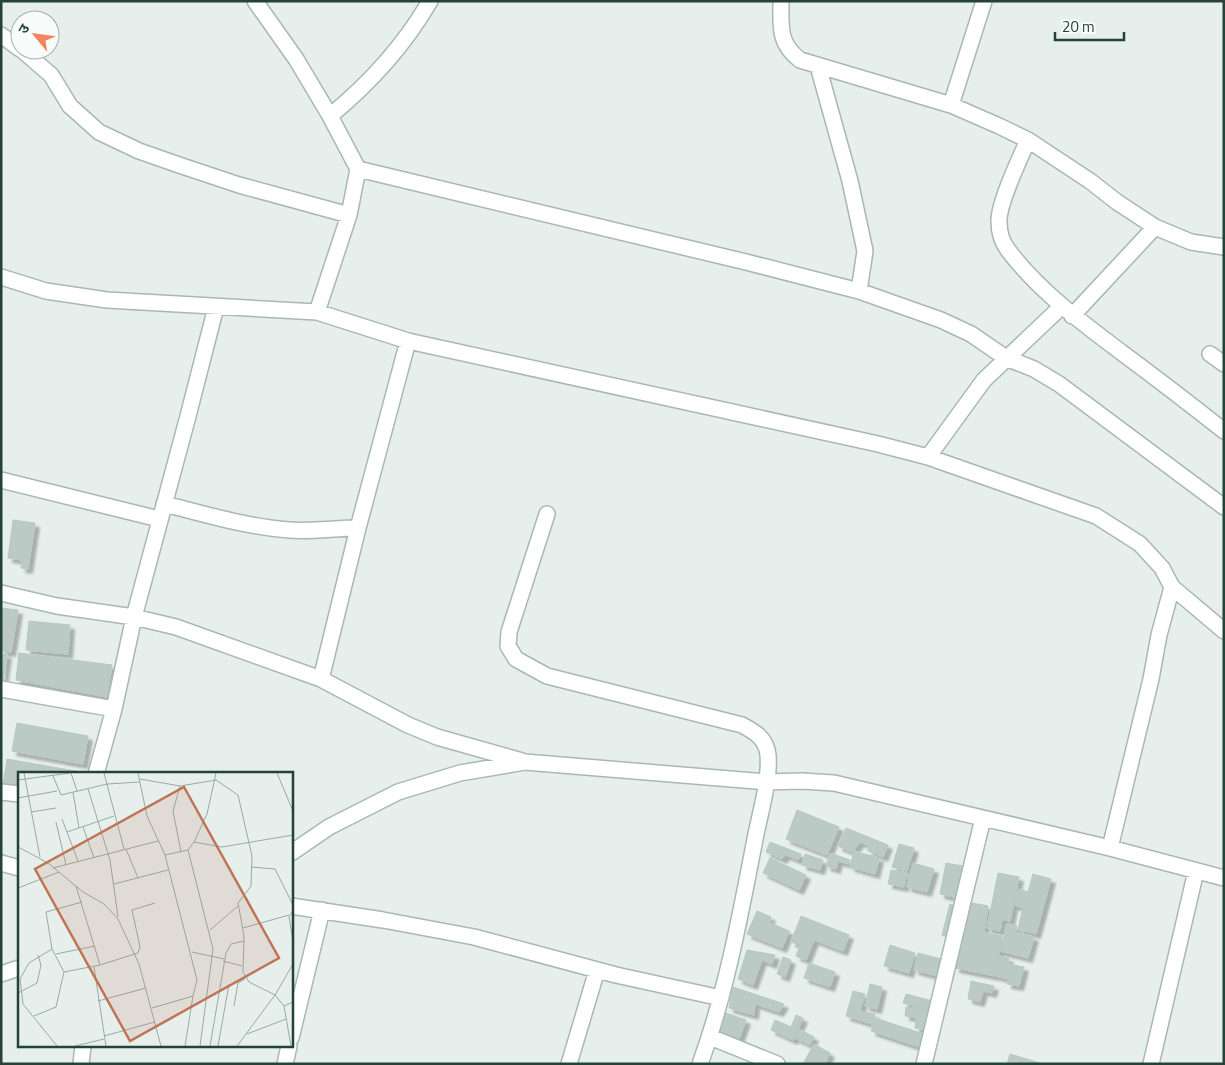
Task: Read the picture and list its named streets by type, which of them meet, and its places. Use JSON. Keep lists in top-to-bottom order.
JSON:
{
  "scale_bar": "20 m",
  "north": "top left"
}
